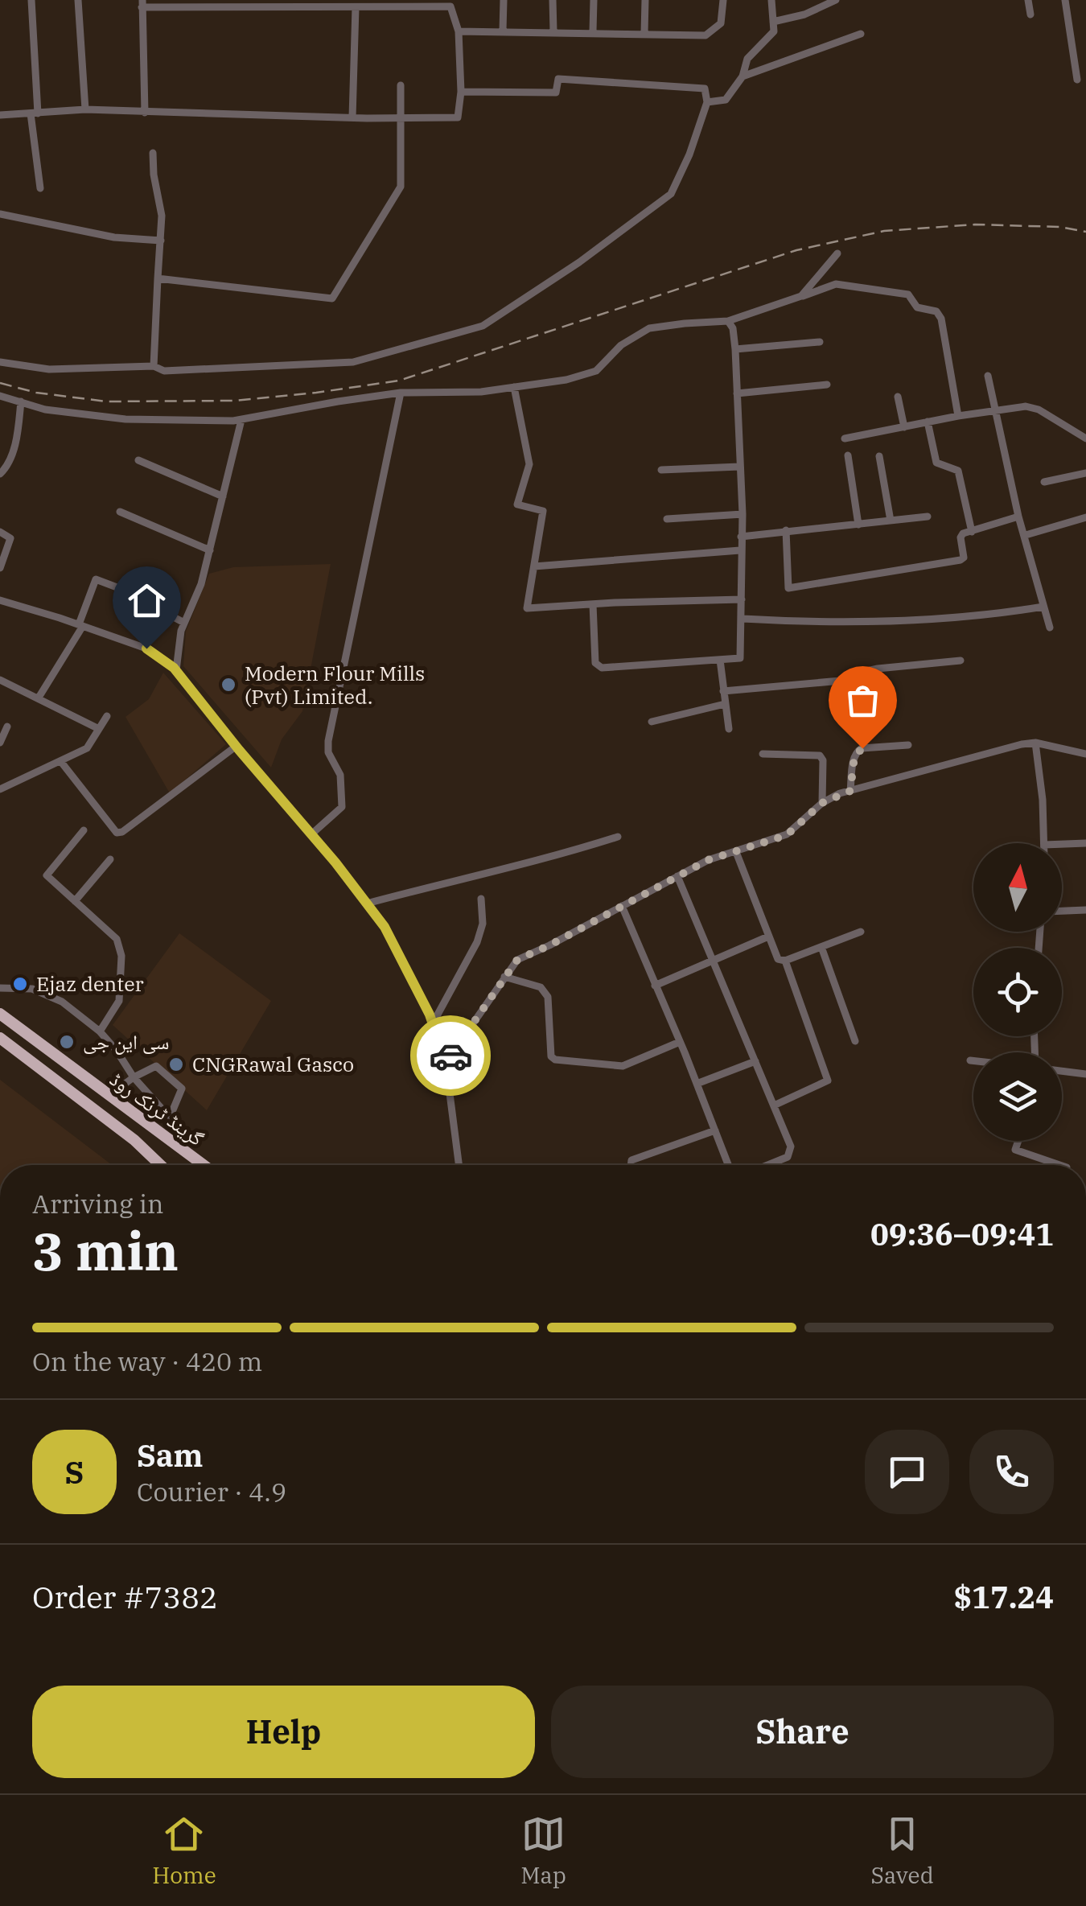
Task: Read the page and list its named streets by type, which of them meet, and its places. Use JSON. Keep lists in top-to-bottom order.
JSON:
{
  "streets": {
    "highway": ["گرینڈ ٹرنک روڈ"]
  },
  "places": [
    "Modern Flour Mills (Pvt) Limited.",
    "Ejaz denter",
    "سی این جی",
    "CNGRawal Gasco"
  ],
  "north": "top",
  "page": {
    "heading": ["3 min", "Arriving in", "09:36–09:41"],
    "panel": [
      "Sam",
      "Courier · 4.9",
      "Order #7382",
      "$17.24"
    ],
    "bar": "On the way · 420 m",
    "round": "S",
    "buttons": ["Help", "Share"],
    "tabs": ["Home", "Map", "Saved"]
  }
}
